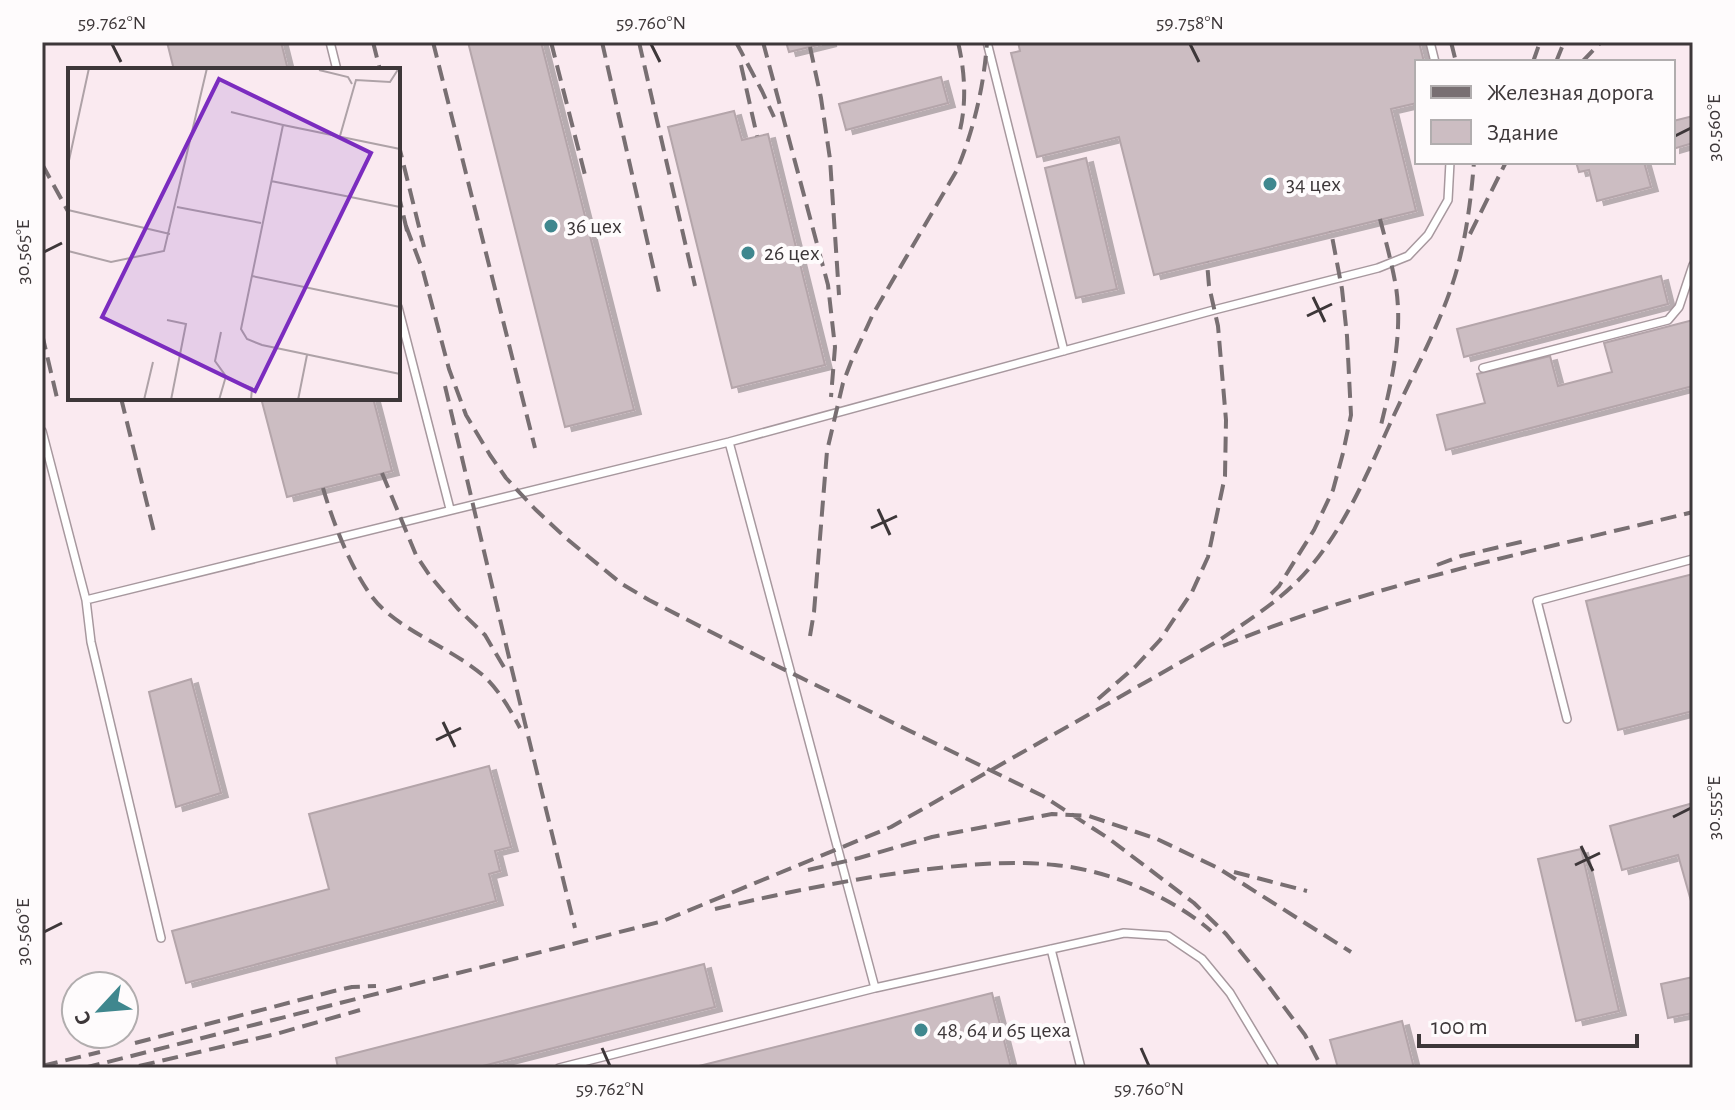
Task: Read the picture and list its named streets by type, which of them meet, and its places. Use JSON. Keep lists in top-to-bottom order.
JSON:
{
  "places": [
    "34 цех",
    "36 цех",
    "26 цех",
    "48, 64 и 65 цеха"
  ],
  "legend": ["Железная дорога", "Здание"],
  "scale_bar": "100 m",
  "north": "bottom left",
  "coordinates": [
    "59.762°N",
    "59.760°N",
    "59.758°N",
    "30.560°E",
    "30.565°E",
    "30.555°E"
  ]
}
